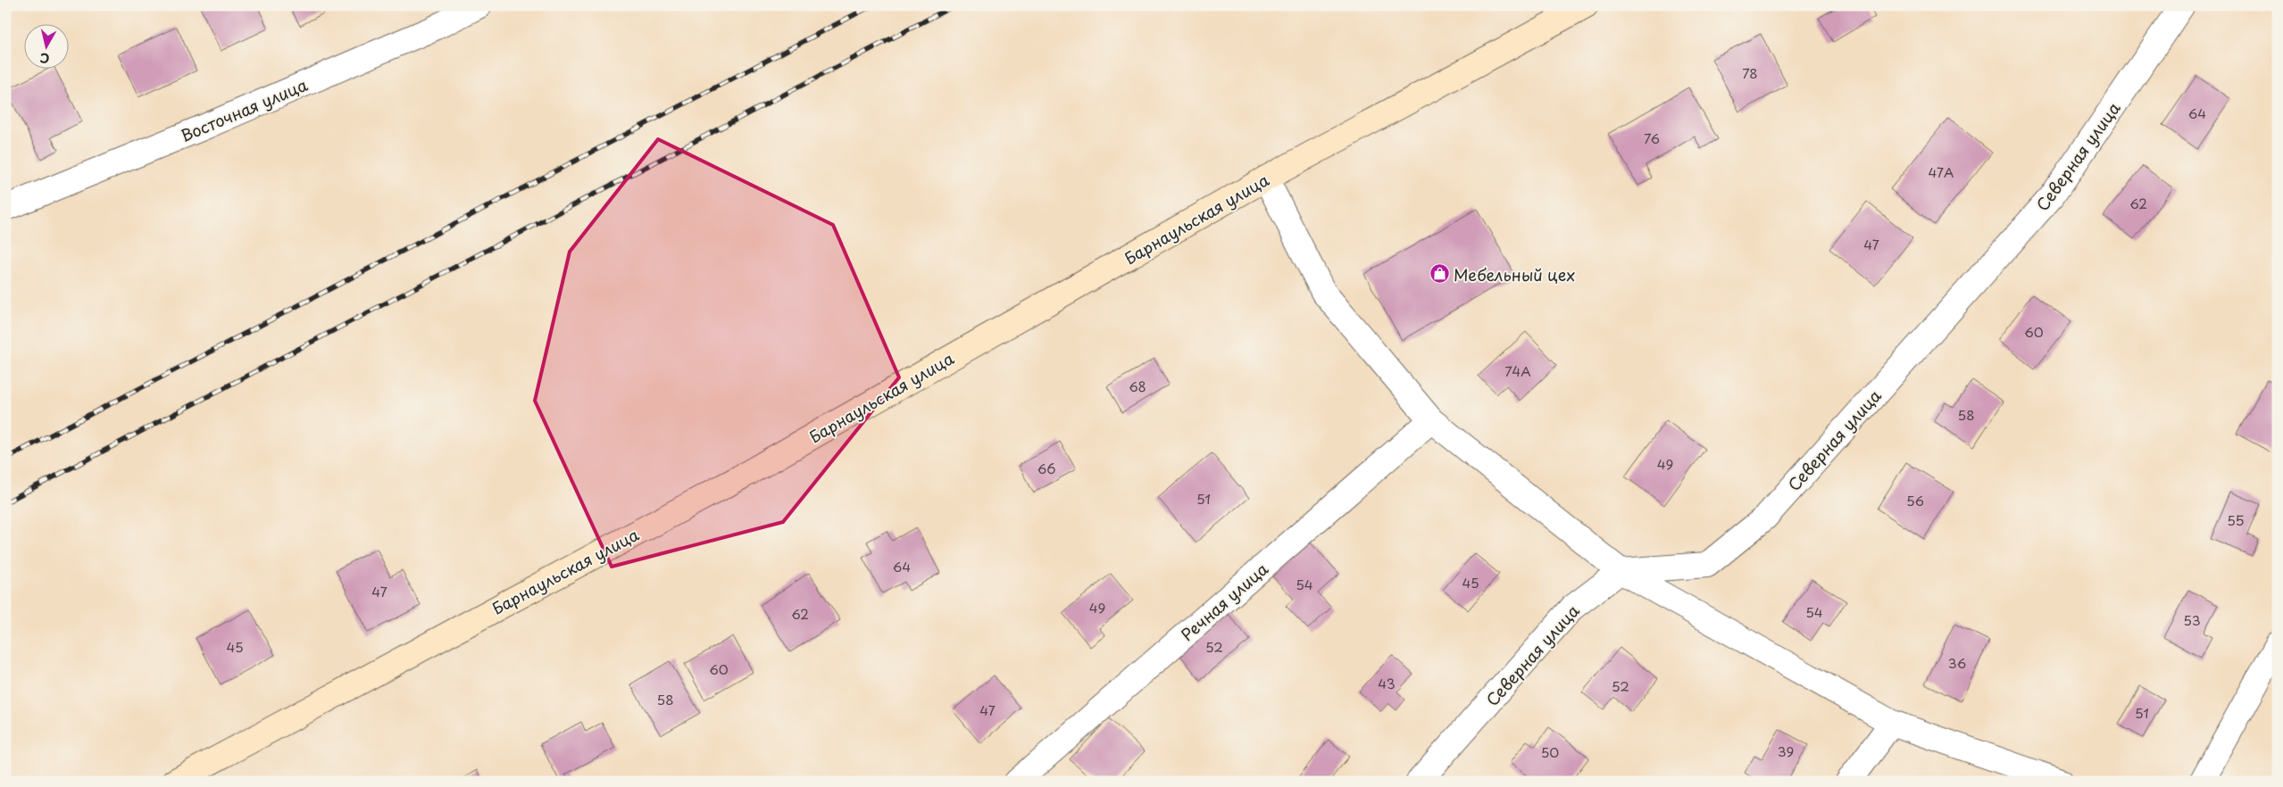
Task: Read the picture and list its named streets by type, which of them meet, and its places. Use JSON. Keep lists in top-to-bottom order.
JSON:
{
  "streets": {
    "street": [
      "Восточная улица",
      "Северная улица",
      "Барнаульская улица",
      "Речная улица"
    ]
  },
  "places": {
    "shop": ["Мебельный цех"]
  },
  "house_numbers": [
    "78",
    "64",
    "76",
    "47А",
    "62",
    "47",
    "60",
    "74А",
    "68",
    "58",
    "49",
    "66",
    "51",
    "56",
    "55",
    "64",
    "45",
    "54",
    "47",
    "49",
    "54",
    "62",
    "53",
    "45",
    "52",
    "36",
    "60",
    "43",
    "52",
    "58",
    "47",
    "51",
    "39",
    "50"
  ],
  "north": "bottom"
}
